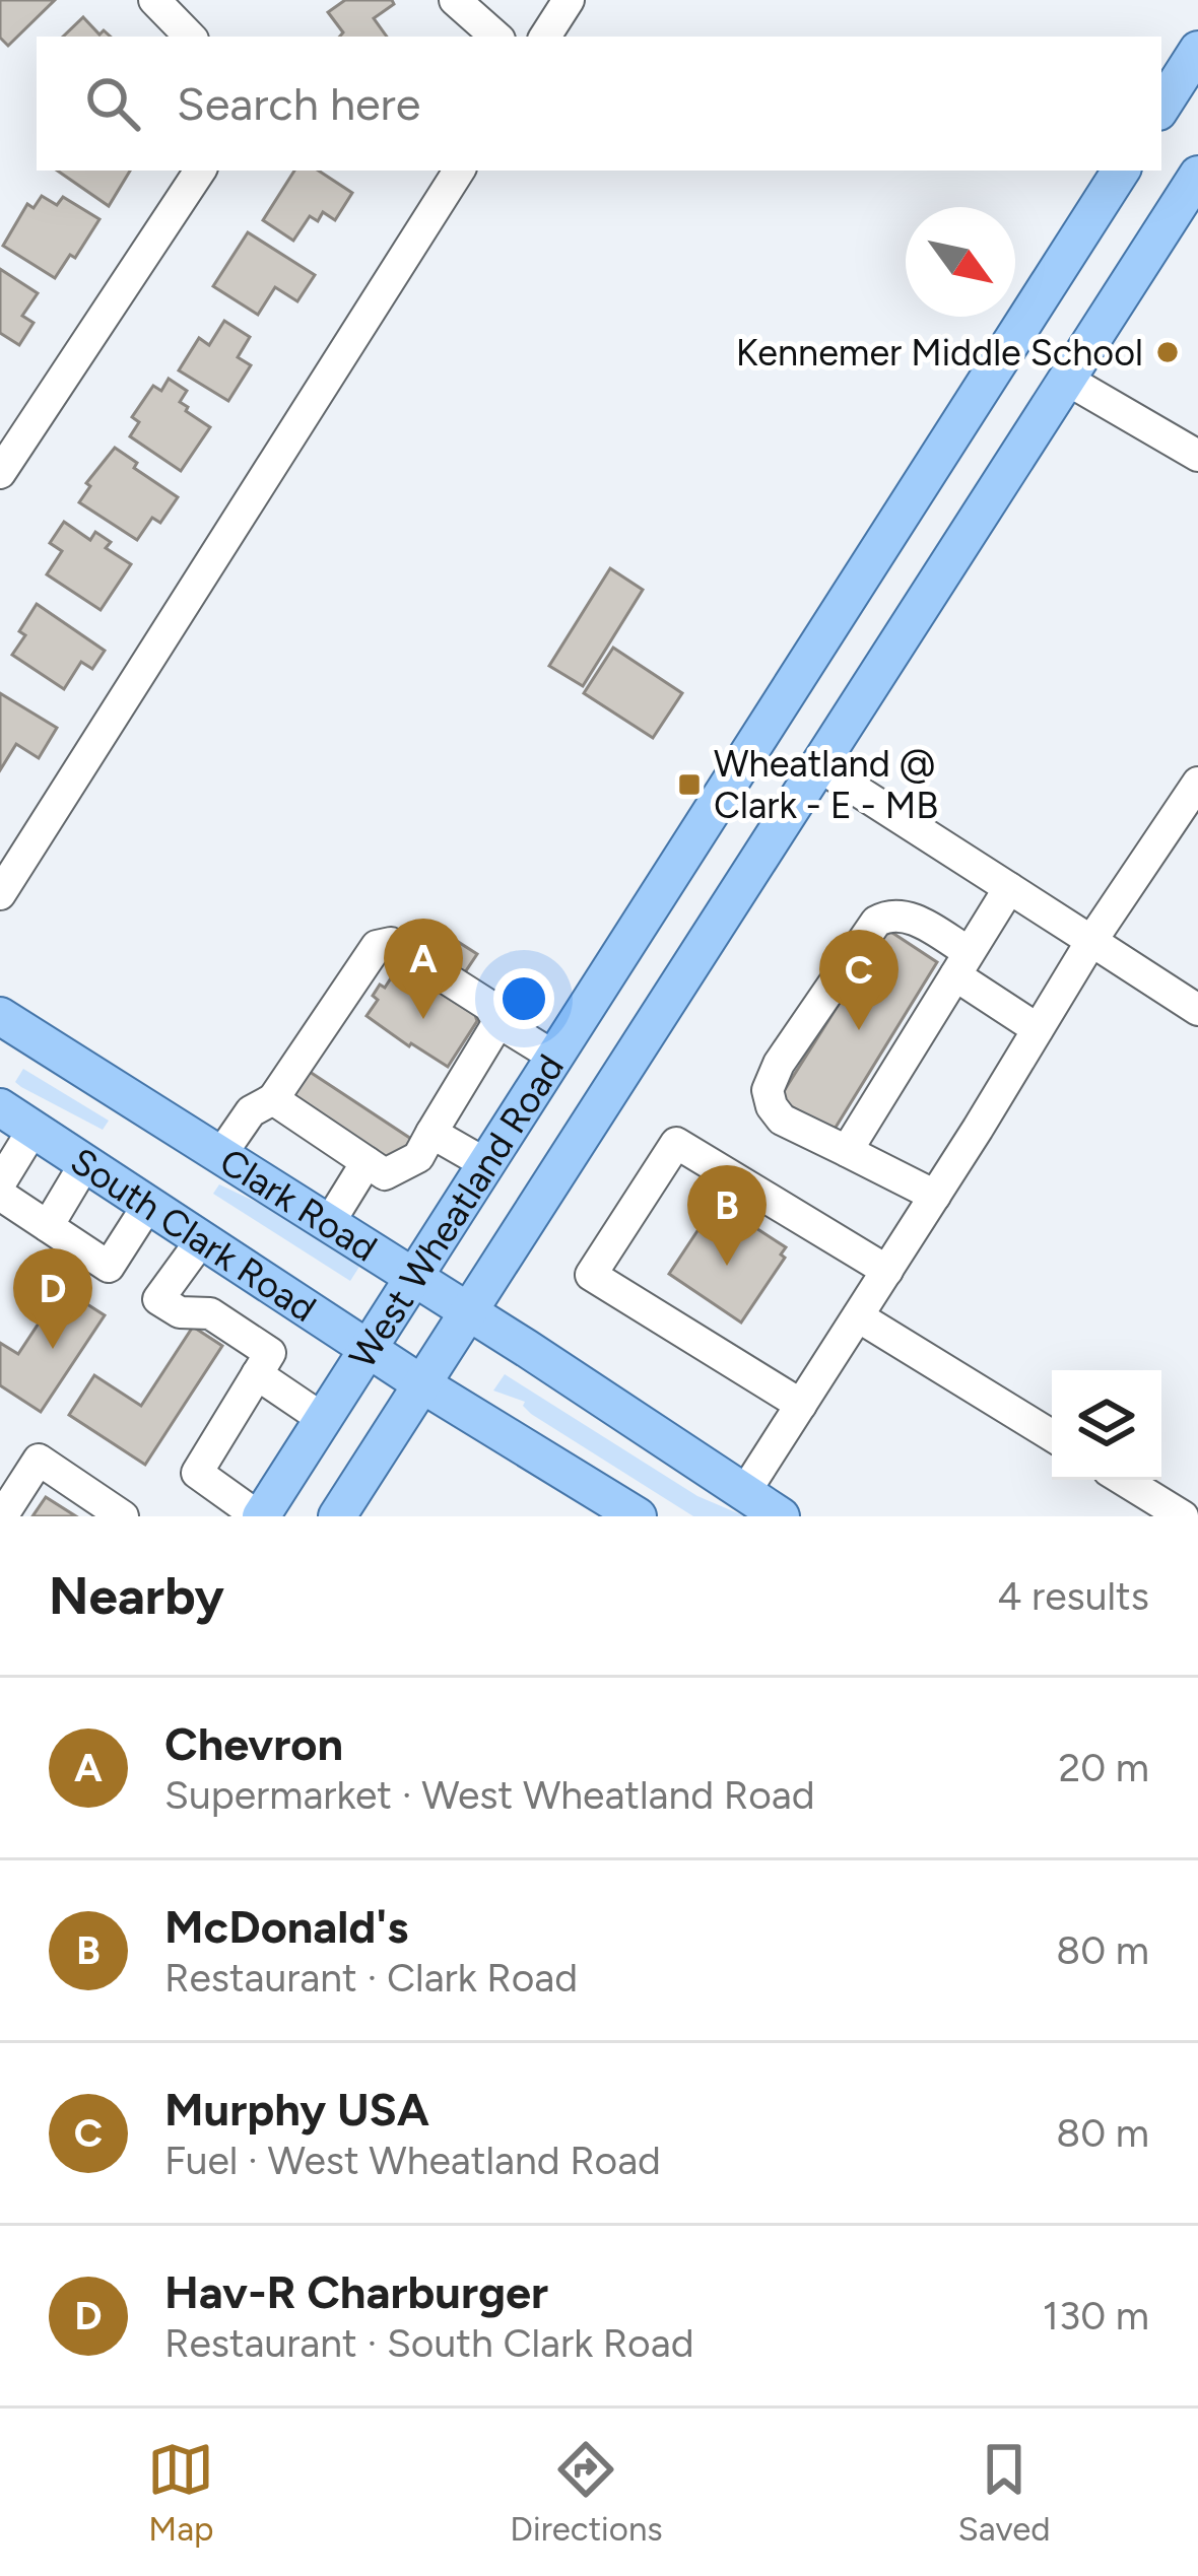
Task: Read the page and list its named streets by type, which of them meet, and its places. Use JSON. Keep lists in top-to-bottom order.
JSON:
{
  "streets": {
    "main road": ["Clark Road", "West Wheatland Road", "South Clark Road"]
  },
  "crossings": [
    ["Clark Road", "West Wheatland Road"],
    ["West Wheatland Road", "South Clark Road"]
  ],
  "places": {
    "other": ["Kennemer Middle School"],
    "transit": ["Wheatland @ Clark - E - MB"]
  },
  "north": "bottom right",
  "page": {
    "search": "Search here",
    "pins": [
      "A",
      "C",
      "B",
      "D"
    ],
    "heading": ["Nearby", "4 results"],
    "list": [
      {
        "mark": "A",
        "name": "Chevron",
        "note": "Supermarket · West Wheatland Road",
        "value": "20 m"
      },
      {
        "mark": "B",
        "name": "McDonald's",
        "note": "Restaurant · Clark Road",
        "value": "80 m"
      },
      {
        "mark": "C",
        "name": "Murphy USA",
        "note": "Fuel · West Wheatland Road",
        "value": "80 m"
      },
      {
        "mark": "D",
        "name": "Hav-R Charburger",
        "note": "Restaurant · South Clark Road",
        "value": "130 m"
      }
    ],
    "nav": ["Map", "Directions", "Saved"]
  }
}
